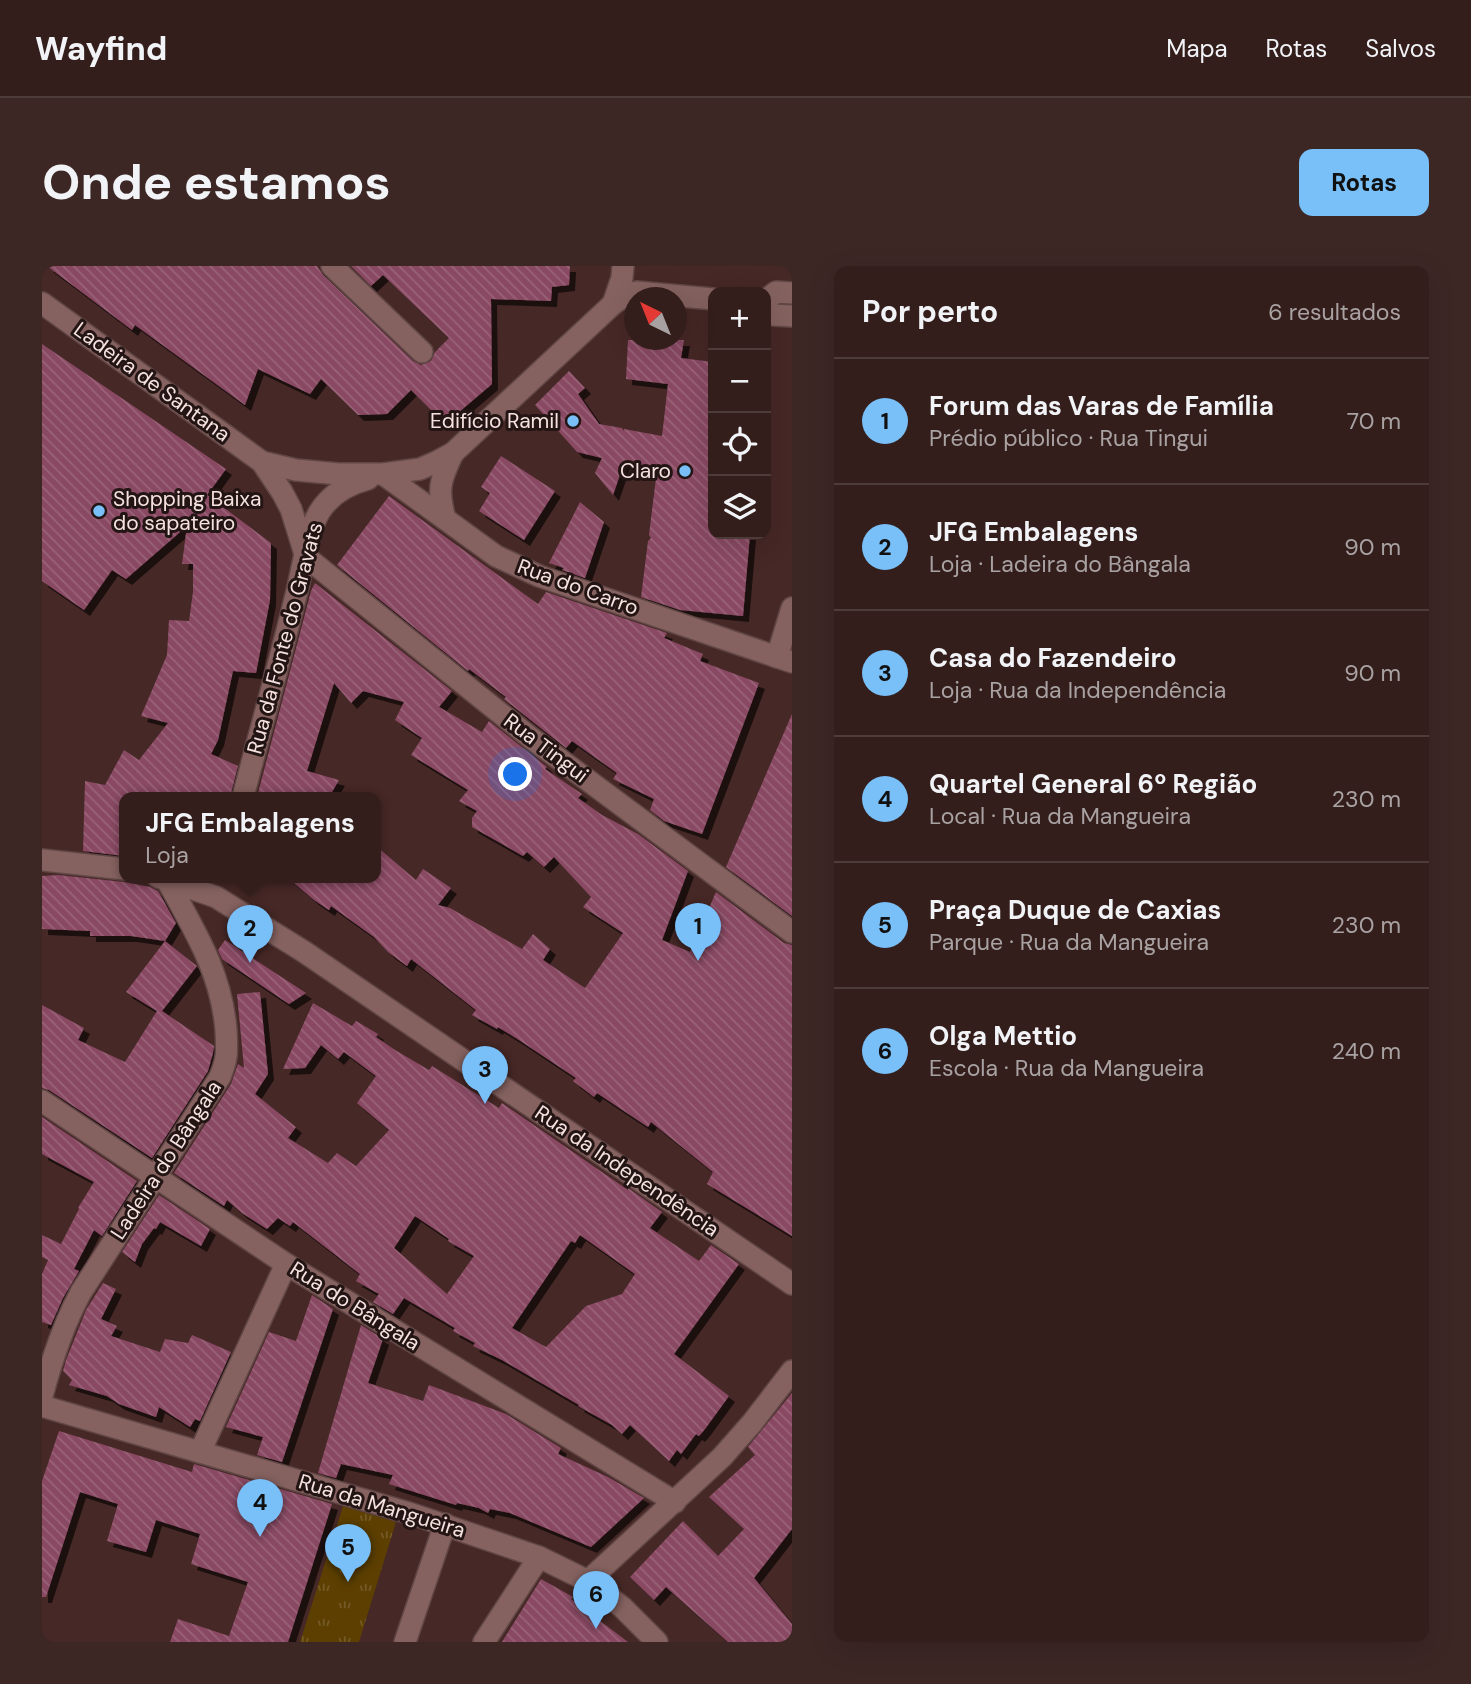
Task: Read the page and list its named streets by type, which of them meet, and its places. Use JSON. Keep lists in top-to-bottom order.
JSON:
{
  "streets": {
    "street": [
      "Ladeira de Santana",
      "Rua do Carro",
      "Rua da Fonte do Gravats",
      "Rua Tingui",
      "Ladeira do Bângala",
      "Rua da Independência",
      "Rua do Bângala",
      "Rua da Mangueira"
    ]
  },
  "crossings": [
    ["Ladeira de Santana", "Rua do Carro"],
    ["Ladeira de Santana", "Rua da Fonte do Gravats"],
    ["Ladeira de Santana", "Rua Tingui"],
    ["Rua do Carro", "Rua da Fonte do Gravats"],
    ["Rua da Fonte do Gravats", "Rua Tingui"],
    ["Ladeira do Bângala", "Rua do Bângala"]
  ],
  "places": ["Edifício Ramil", "Claro", "Shopping Baixa do sapateiro"],
  "north": "top left",
  "page": {
    "header": "Wayfind",
    "nav": ["Mapa", "Rotas", "Salvos"],
    "buttons": "Rotas",
    "title": "Onde estamos",
    "heading": ["Por perto", "6 resultados"],
    "map_buttons": ["+", "−"],
    "list": [
      {
        "mark": "1",
        "name": "Forum das Varas de Família",
        "note": "Prédio público · Rua Tingui",
        "value": "70 m"
      },
      {
        "mark": "2",
        "name": "JFG Embalagens",
        "note": "Loja · Ladeira do Bângala",
        "value": "90 m"
      },
      {
        "mark": "3",
        "name": "Casa do Fazendeiro",
        "note": "Loja · Rua da Independência",
        "value": "90 m"
      },
      {
        "mark": "4",
        "name": "Quartel General 6º Região",
        "note": "Local · Rua da Mangueira",
        "value": "230 m"
      },
      {
        "mark": "5",
        "name": "Praça Duque de Caxias",
        "note": "Parque · Rua da Mangueira",
        "value": "230 m"
      },
      {
        "mark": "6",
        "name": "Olga Mettio",
        "note": "Escola · Rua da Mangueira",
        "value": "240 m"
      }
    ],
    "popup": ["JFG Embalagens", "Loja"],
    "pins": [
      "1",
      "2",
      "3",
      "4",
      "5",
      "6"
    ]
  }
}
